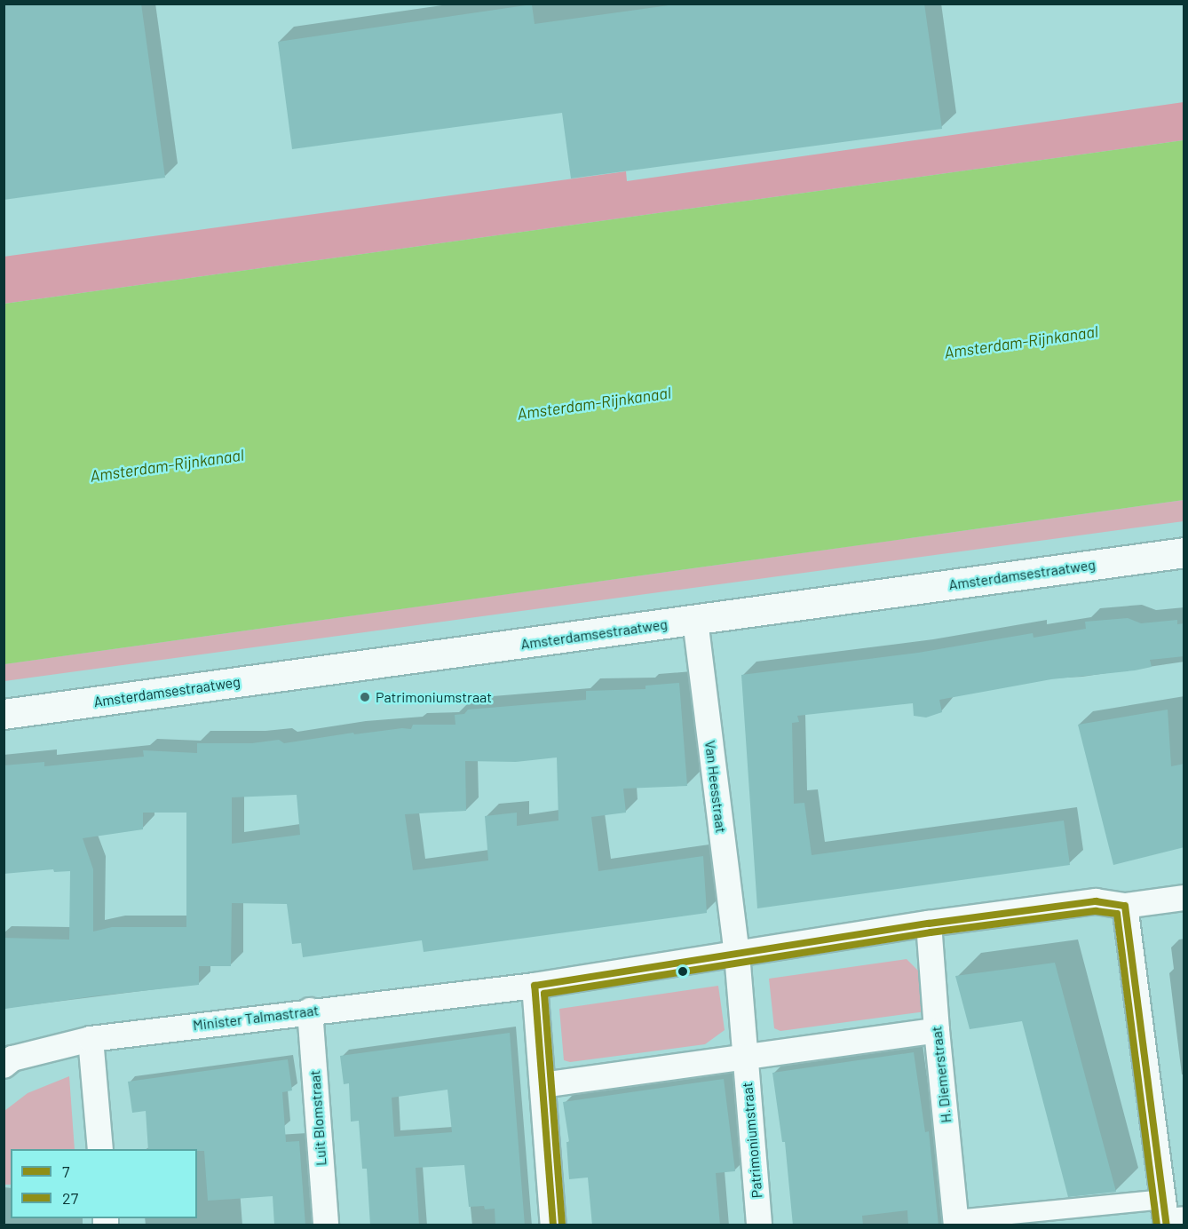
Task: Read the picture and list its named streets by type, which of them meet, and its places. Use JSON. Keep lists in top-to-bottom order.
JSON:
{
  "streets": {
    "main road": ["Amsterdamsestraatweg"],
    "street": [
      "Van Heesstraat",
      "Minister Talmastraat",
      "H. Diemerstraat",
      "Luit Blomstraat",
      "Patrimoniumstraat"
    ]
  },
  "crossings": [
    ["Amsterdamsestraatweg", "Van Heesstraat"],
    ["Van Heesstraat", "Minister Talmastraat"],
    ["Minister Talmastraat", "H. Diemerstraat"],
    ["Minister Talmastraat", "Luit Blomstraat"]
  ],
  "water": ["Amsterdam-Rijnkanaal"],
  "places": ["Patrimoniumstraat"],
  "lines": ["transit line 7", "transit line 27"],
  "legend": ["7", "27"]
}
